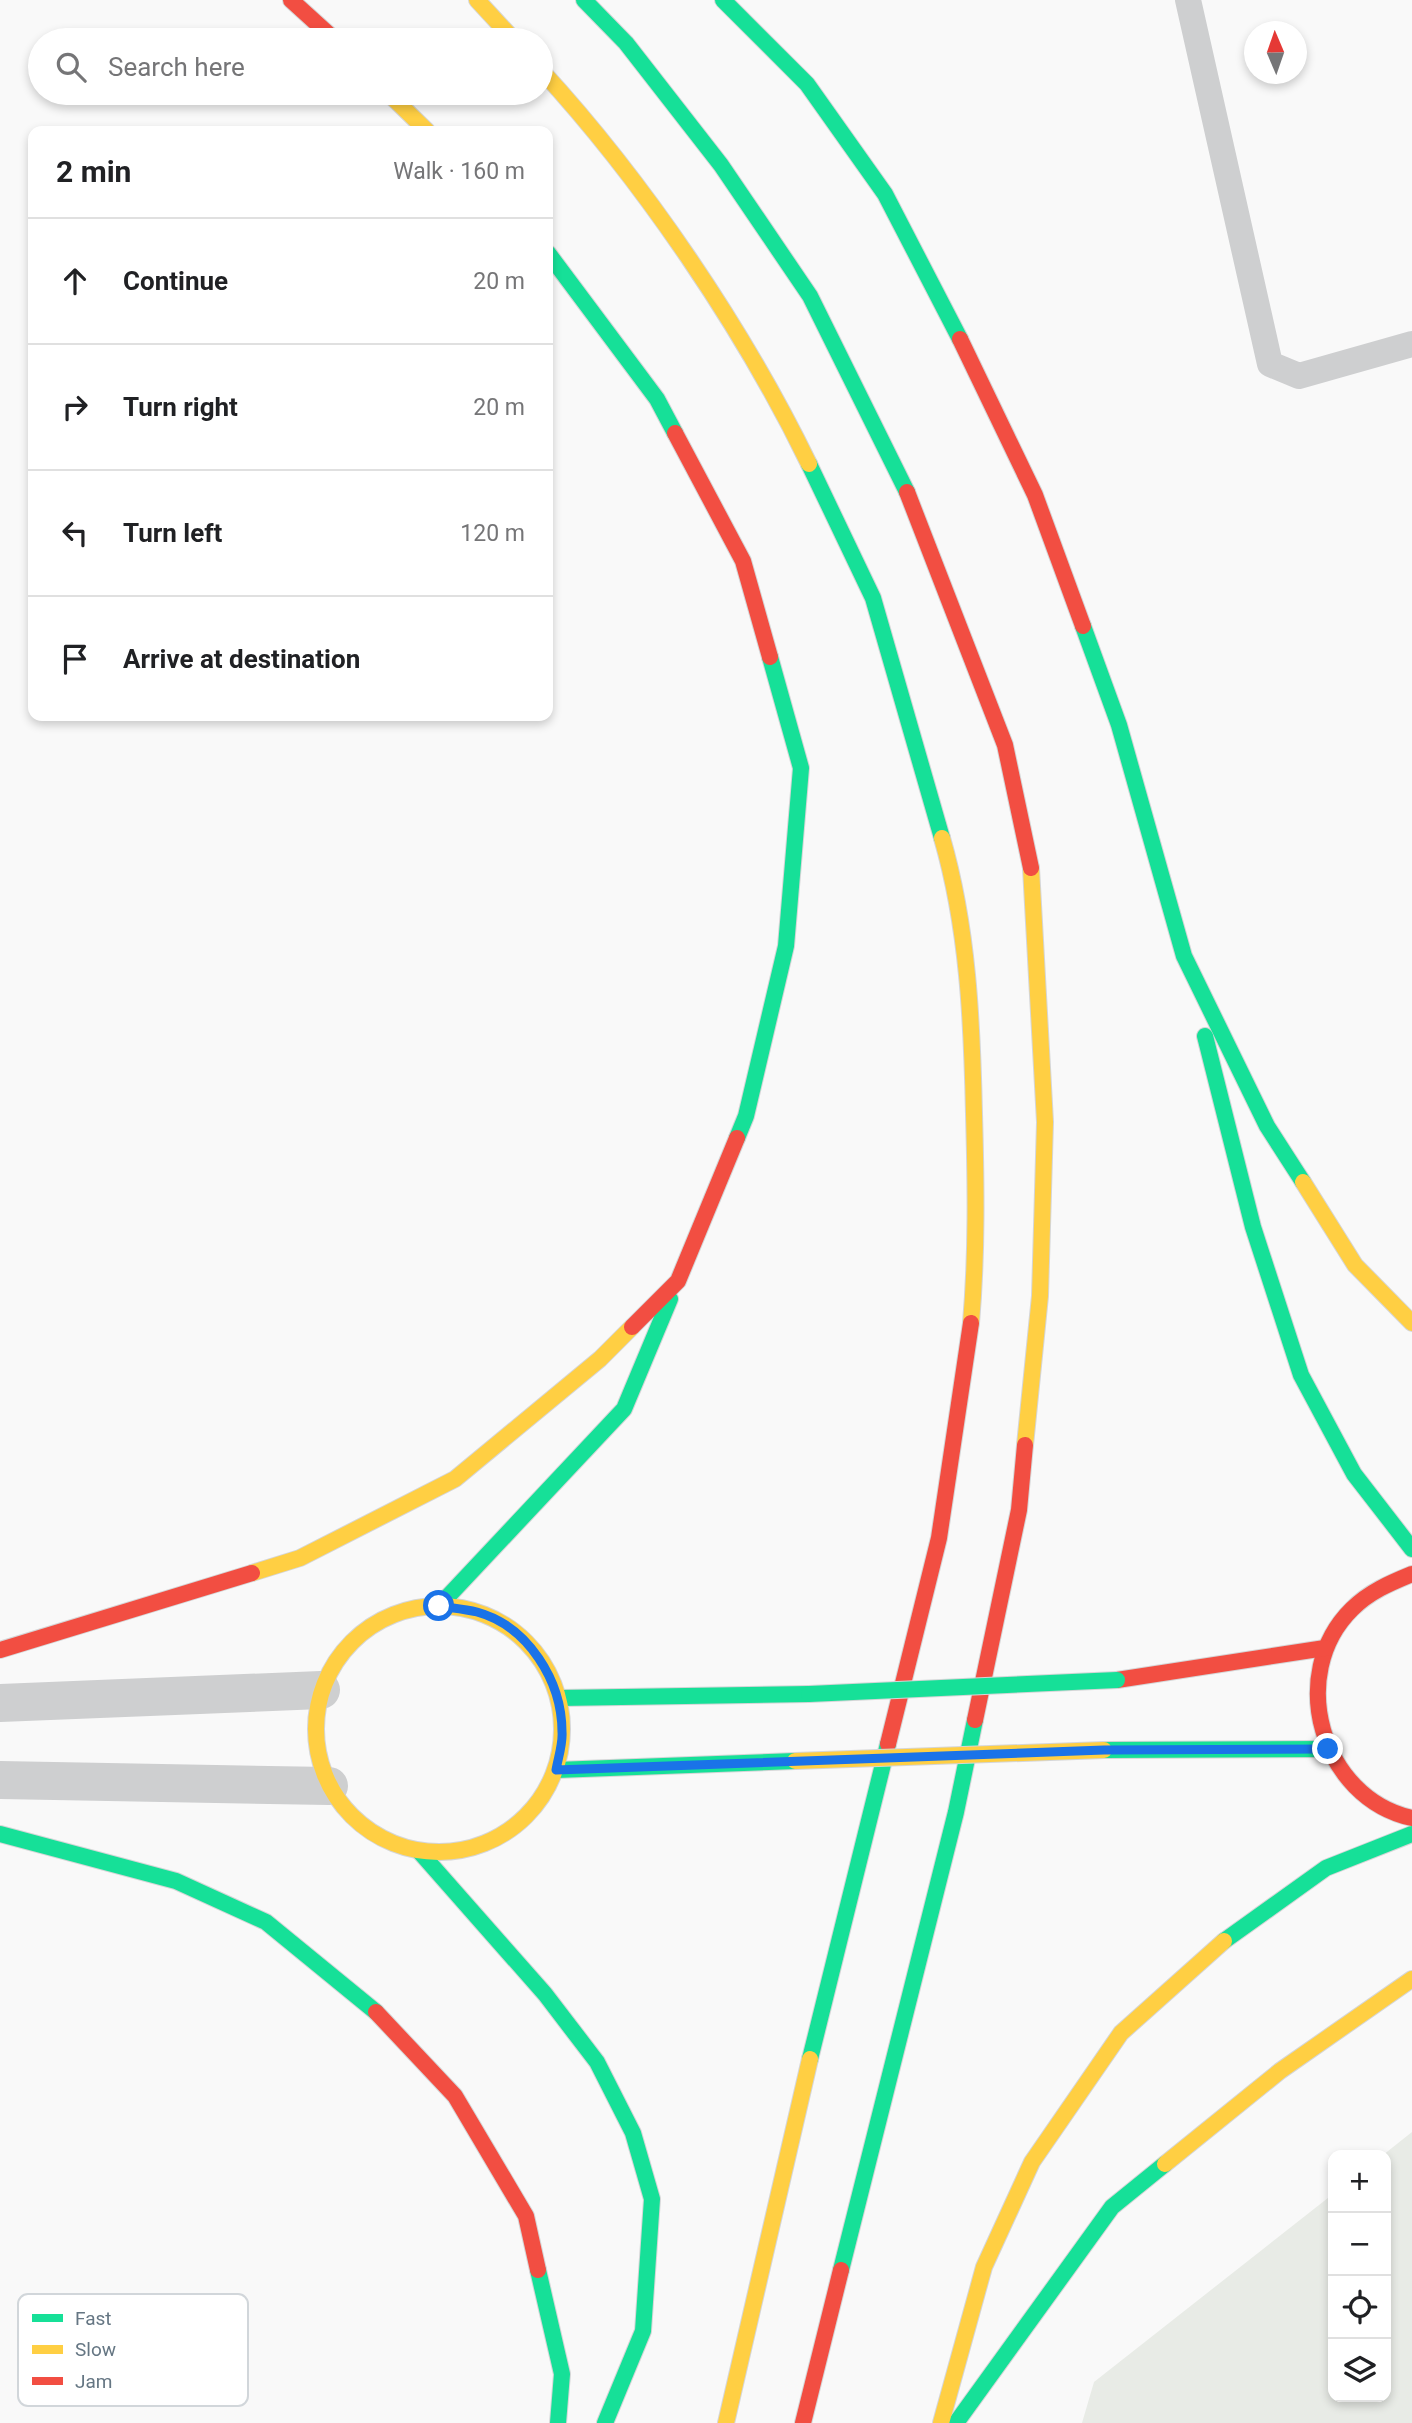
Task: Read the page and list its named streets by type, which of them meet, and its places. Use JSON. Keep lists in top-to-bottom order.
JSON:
{
  "legend": ["Fast", "Slow", "Jam"],
  "north": "top",
  "page": {
    "search": "Search here",
    "heading": ["2 min", "Walk · 160 m"],
    "list": [
      ["Continue", "20 m"],
      ["Turn right", "20 m"],
      ["Turn left", "120 m"],
      "Arrive at destination"
    ],
    "map_buttons": ["+", "−"]
  }
}
